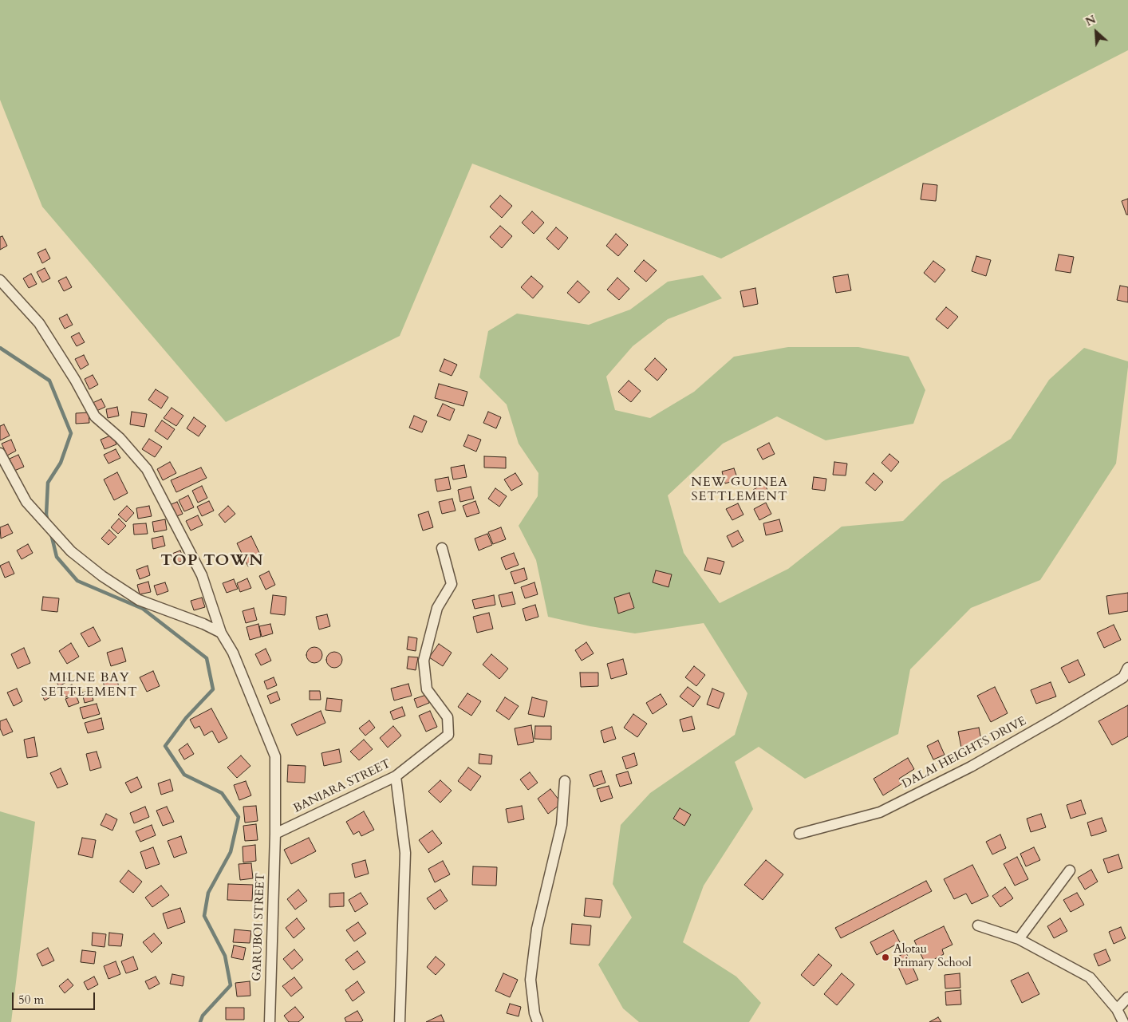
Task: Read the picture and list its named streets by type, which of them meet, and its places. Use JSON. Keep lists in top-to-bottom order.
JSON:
{
  "streets": {
    "street": ["DALAI HEIGHTS DRIVE", "BANIARA STREET", "GARUBOI STREET"]
  },
  "crossings": [
    ["BANIARA STREET", "GARUBOI STREET"]
  ],
  "districts": ["NEW GUINEA SETTLEMENT", "TOP TOWN", "MILNE BAY SETTLEMENT"],
  "places": ["Alotau Primary School"],
  "scale_bar": "50 m",
  "north": "top left"
}
